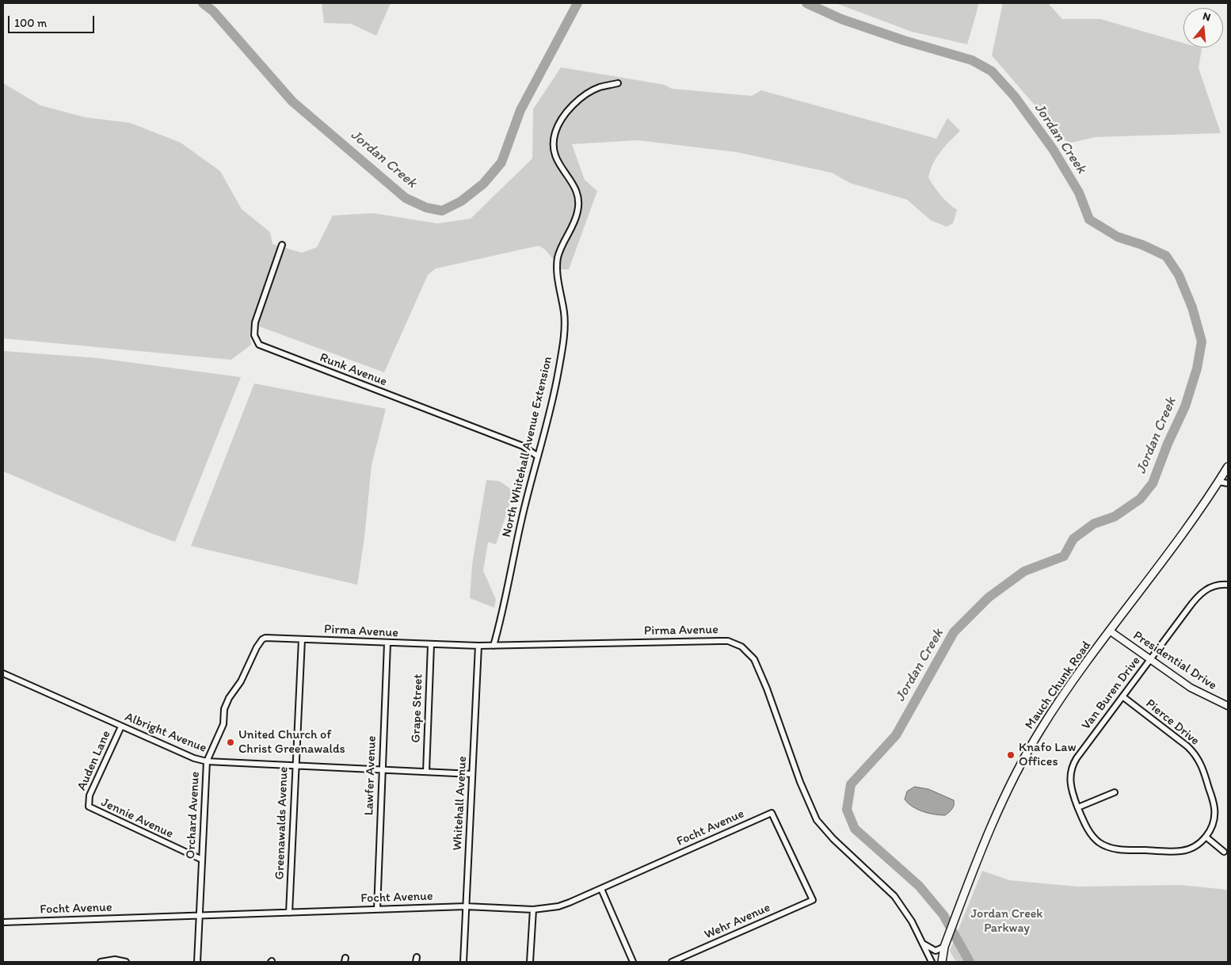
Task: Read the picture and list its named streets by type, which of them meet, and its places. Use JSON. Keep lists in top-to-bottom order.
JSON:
{
  "streets": {
    "main road": ["Mauch Chunk Road"],
    "street": [
      "Runk Avenue",
      "North Whitehall Avenue Extension",
      "Pirma Avenue",
      "Presidential Drive",
      "Van Buren Drive",
      "Grape Street",
      "Pierce Drive",
      "Albright Avenue",
      "Auden Lane",
      "Lawfer Avenue",
      "Whitehall Avenue",
      "Orchard Avenue",
      "Jennie Avenue",
      "Greenawalds Avenue",
      "Focht Avenue",
      "Wehr Avenue"
    ]
  },
  "crossings": [
    ["Runk Avenue", "North Whitehall Avenue Extension"],
    ["North Whitehall Avenue Extension", "Pirma Avenue"],
    ["Pirma Avenue", "Grape Street"],
    ["Pirma Avenue", "Lawfer Avenue"],
    ["Pirma Avenue", "Whitehall Avenue"],
    ["Pirma Avenue", "Orchard Avenue"],
    ["Pirma Avenue", "Greenawalds Avenue"],
    ["Presidential Drive", "Mauch Chunk Road"],
    ["Presidential Drive", "Van Buren Drive"],
    ["Van Buren Drive", "Pierce Drive"],
    ["Grape Street", "Albright Avenue"],
    ["Albright Avenue", "Auden Lane"],
    ["Albright Avenue", "Lawfer Avenue"],
    ["Albright Avenue", "Whitehall Avenue"],
    ["Albright Avenue", "Orchard Avenue"],
    ["Albright Avenue", "Greenawalds Avenue"],
    ["Auden Lane", "Jennie Avenue"],
    ["Lawfer Avenue", "Focht Avenue"],
    ["Whitehall Avenue", "Focht Avenue"],
    ["Orchard Avenue", "Jennie Avenue"],
    ["Orchard Avenue", "Focht Avenue"],
    ["Greenawalds Avenue", "Focht Avenue"],
    ["Focht Avenue", "Wehr Avenue"]
  ],
  "water": ["Jordan Creek"],
  "parks": ["Jordan Creek Parkway"],
  "places": ["United Church of Christ Greenawalds", "Knafo Law Offices"],
  "scale_bar": "100 m",
  "north": "top"
}
